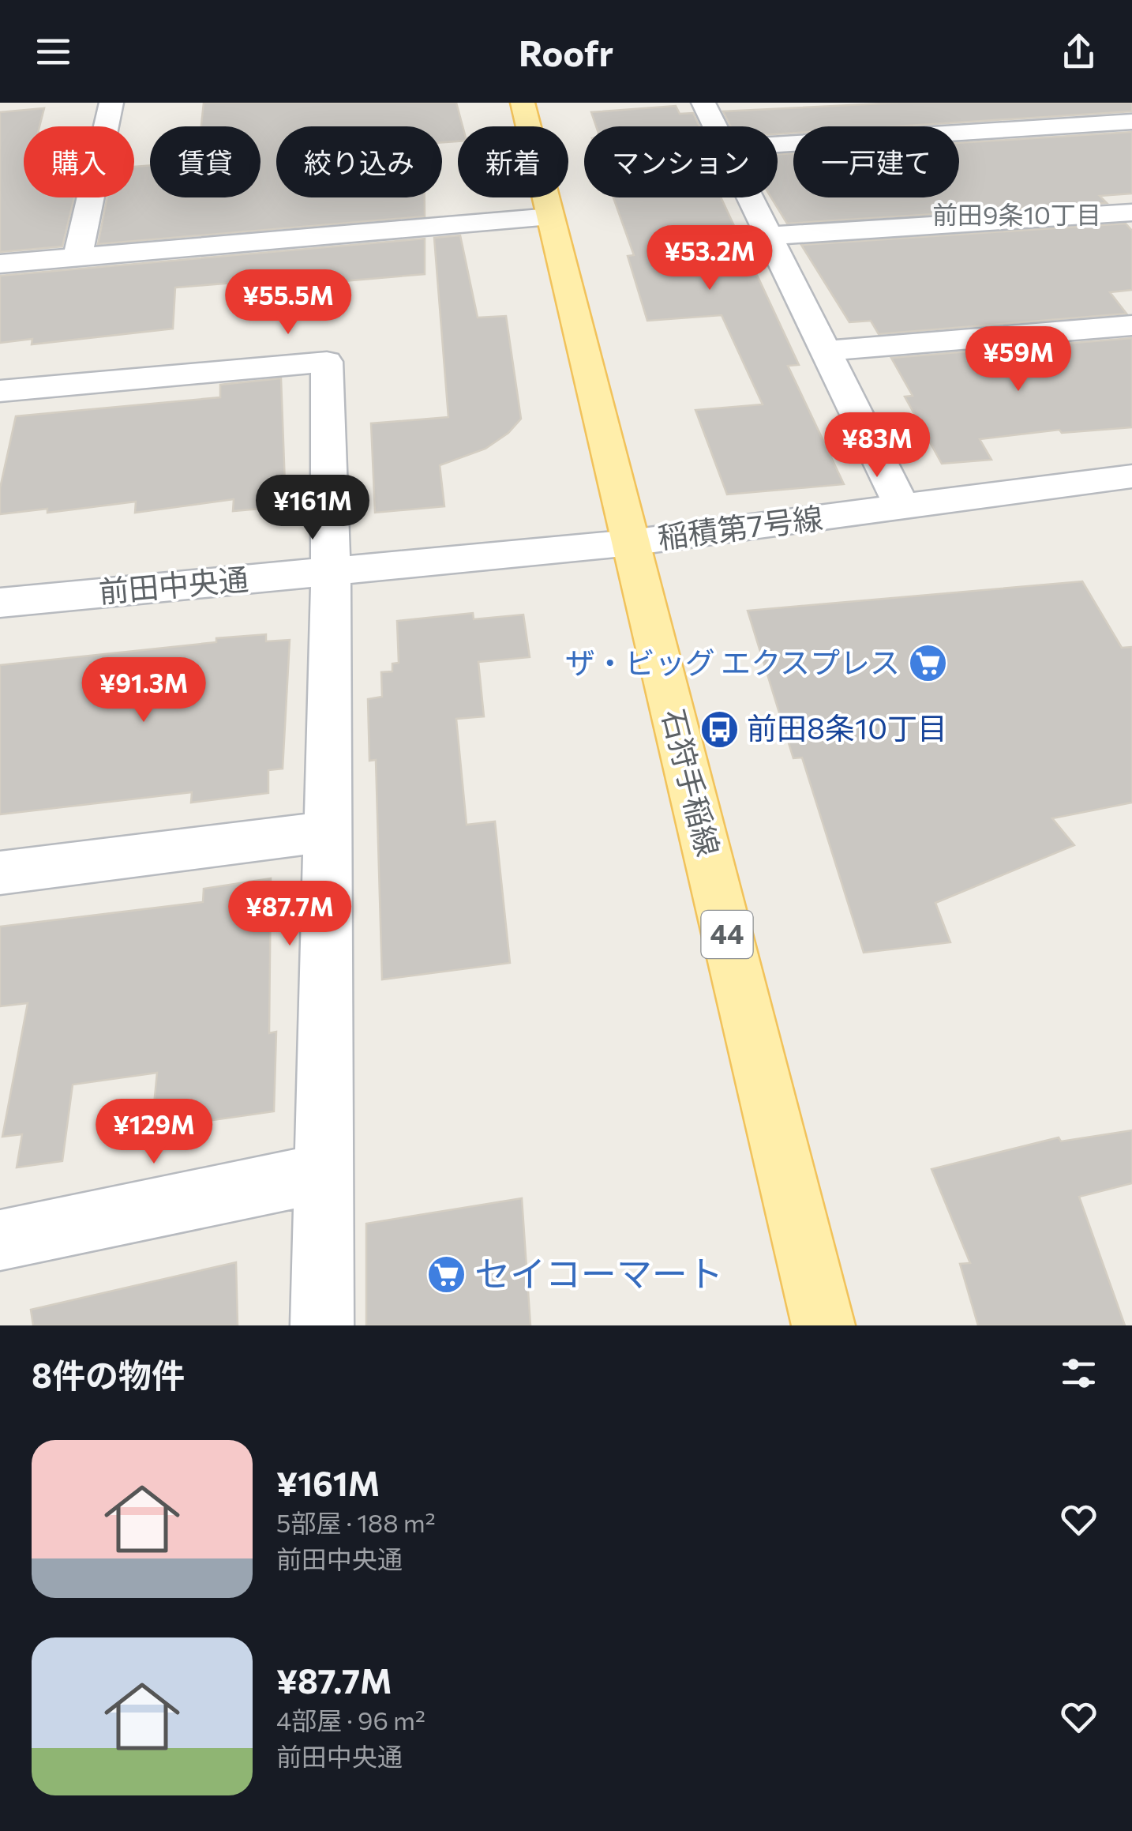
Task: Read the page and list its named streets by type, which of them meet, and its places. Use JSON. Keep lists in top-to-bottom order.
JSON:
{
  "streets": {
    "main road": ["石狩手稲線", "44"],
    "street": ["稲積第7号線", "前田中央通"]
  },
  "crossings": [
    ["稲積第7号線", "前田中央通"],
    ["稲積第7号線", "石狩手稲線"],
    ["前田中央通", "石狩手稲線"]
  ],
  "districts": ["前田9条10丁目"],
  "places": {
    "supermarket": ["ザ・ビッグ エクスプレス", "セイコーマート"],
    "bus stop": ["前田8条10丁目"]
  },
  "page": {
    "header": "Roofr",
    "chip": [
      "購入",
      "賃貸",
      "絞り込み",
      "新着",
      "マンション",
      "一戸建て"
    ],
    "price": [
      "¥53.2M",
      "¥55.5M",
      "¥59M",
      "¥83M",
      "¥161M",
      "¥91.3M",
      "¥87.7M",
      "¥129M"
    ],
    "heading": "8件の物件",
    "list": [
      {
        "name": "¥161M",
        "note": "5部屋 · 188 m² · 前田中央通"
      },
      {
        "name": "¥87.7M",
        "note": "4部屋 · 96 m² · 前田中央通"
      }
    ]
  }
}
